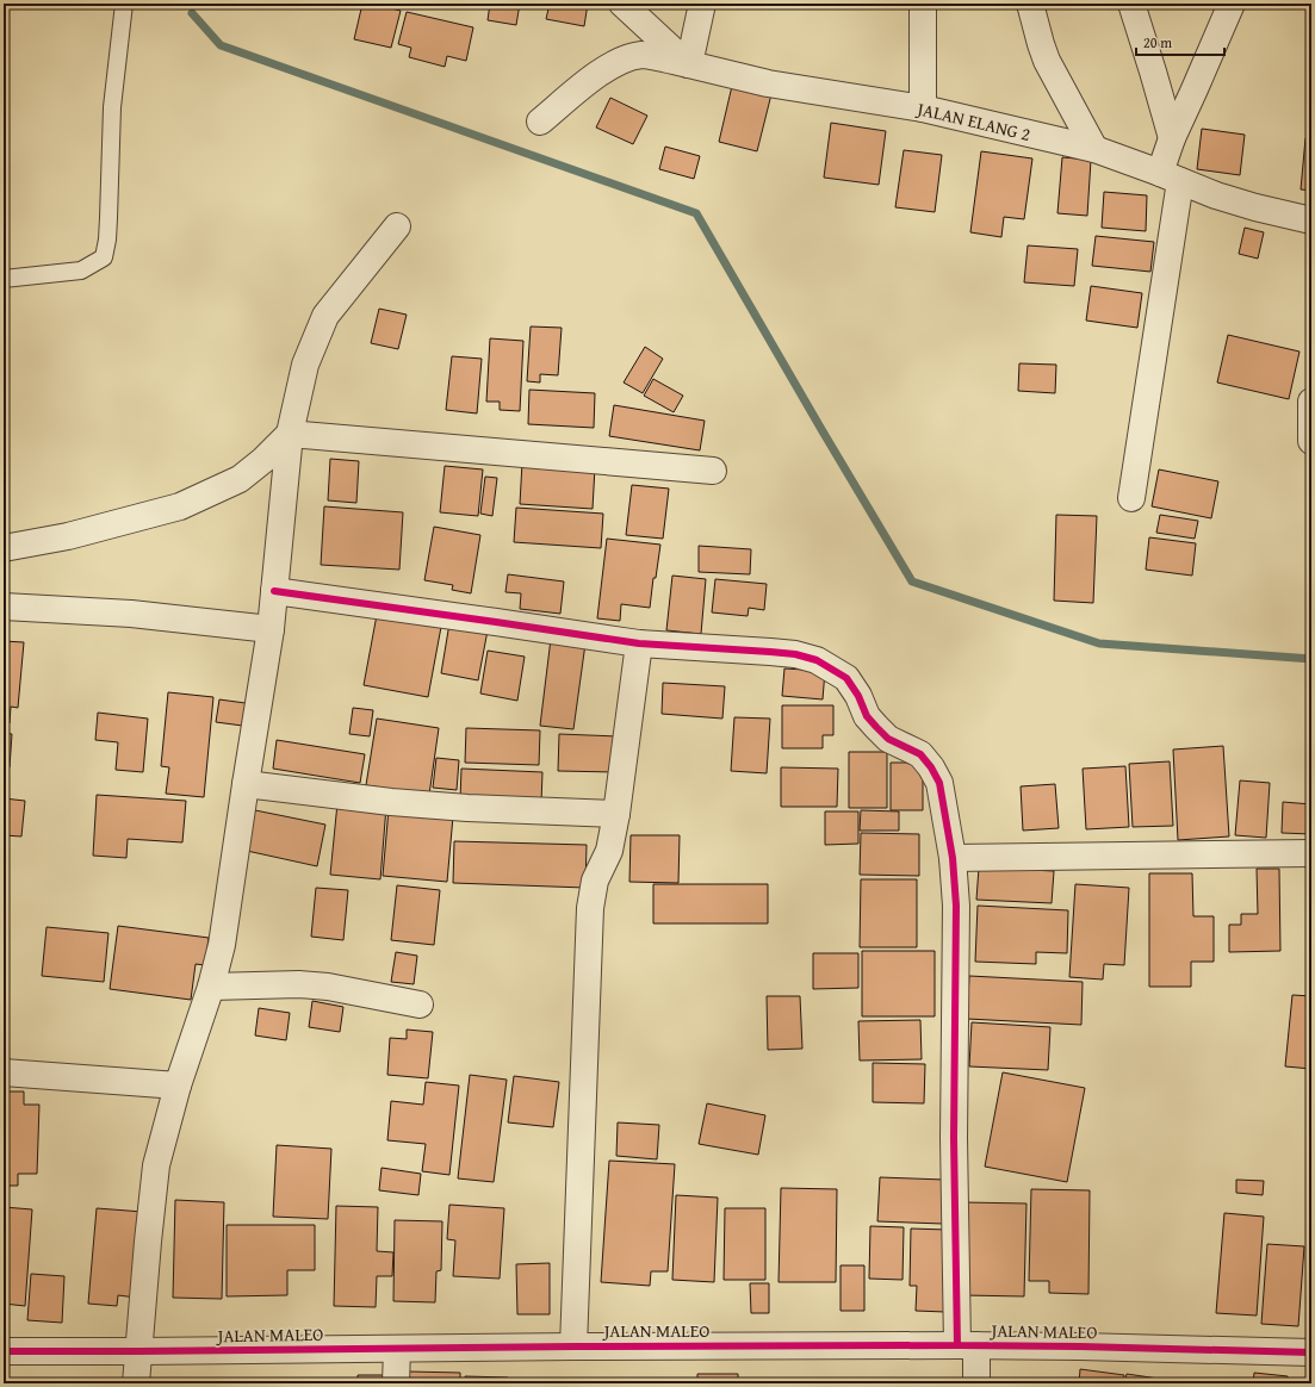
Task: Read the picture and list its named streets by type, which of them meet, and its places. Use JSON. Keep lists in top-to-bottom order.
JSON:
{
  "streets": {
    "street": ["JALAN ELANG 2", "JALAN MALEO"]
  },
  "scale_bar": "20 m"
}
